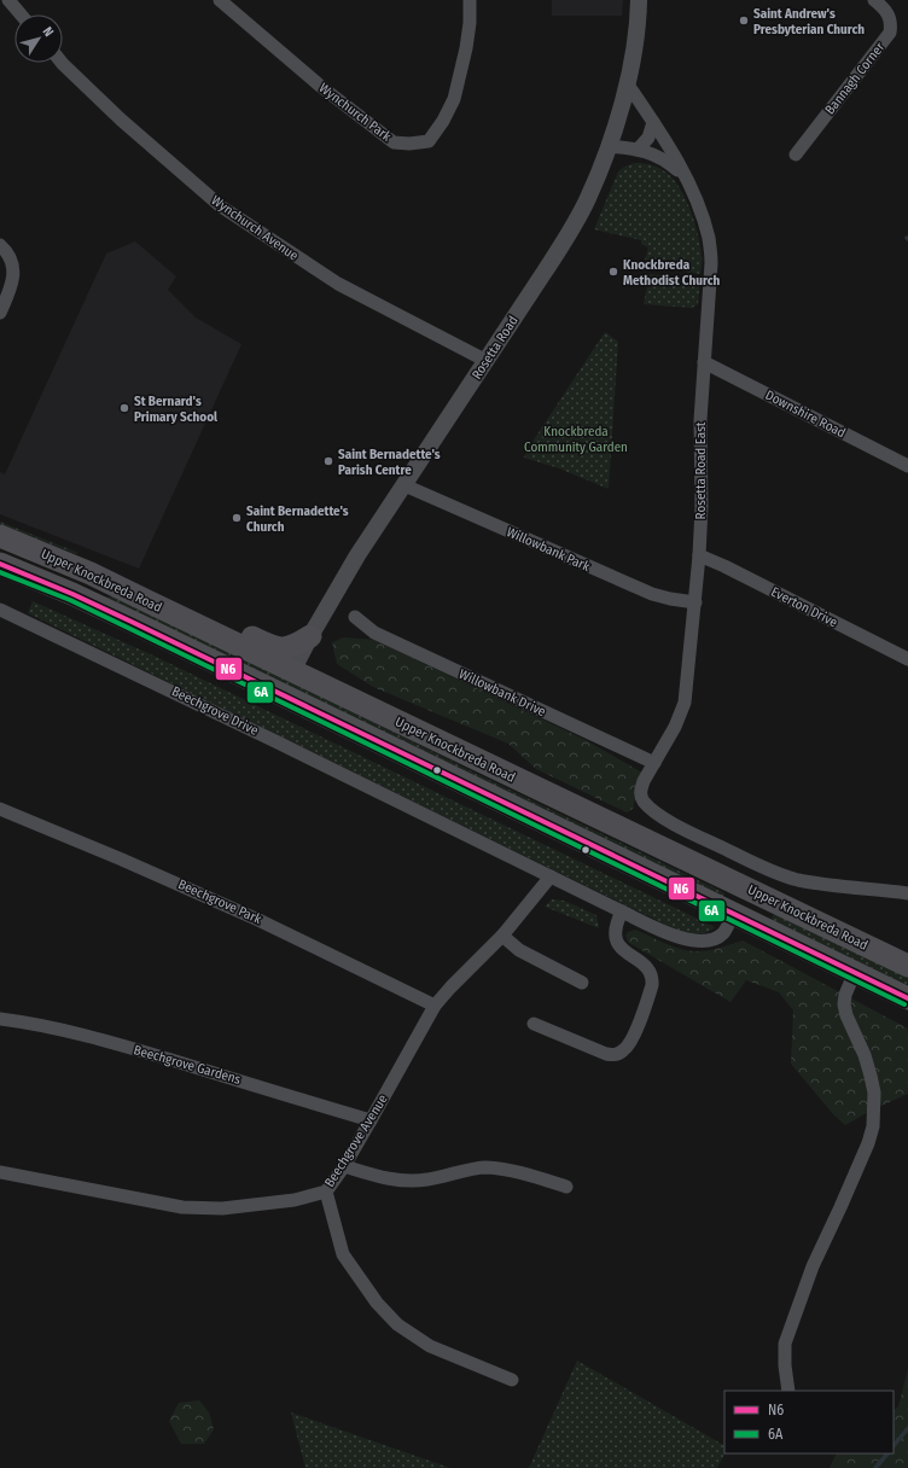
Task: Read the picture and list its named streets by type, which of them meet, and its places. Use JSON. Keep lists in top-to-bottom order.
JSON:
{
  "streets": {
    "highway": ["Upper Knockbreda Road"],
    "street": [
      "Bannagh Corner",
      "Wynchurch Park",
      "Wynchurch Avenue",
      "Rosetta Road",
      "Downshire Road",
      "Rosetta Road East",
      "Willowbank Park",
      "Everton Drive",
      "Willowbank Drive",
      "Beechgrove Drive",
      "Beechgrove Park",
      "Beechgrove Gardens",
      "Beechgrove Avenue"
    ]
  },
  "crossings": [
    ["Wynchurch Avenue", "Rosetta Road"],
    ["Rosetta Road", "Rosetta Road East"],
    ["Rosetta Road", "Willowbank Park"],
    ["Rosetta Road", "Upper Knockbreda Road"],
    ["Downshire Road", "Rosetta Road East"],
    ["Rosetta Road East", "Willowbank Park"],
    ["Rosetta Road East", "Upper Knockbreda Road"],
    ["Rosetta Road East", "Everton Drive"],
    ["Rosetta Road East", "Willowbank Drive"],
    ["Upper Knockbreda Road", "Willowbank Drive"],
    ["Upper Knockbreda Road", "Beechgrove Drive"],
    ["Beechgrove Drive", "Beechgrove Avenue"],
    ["Beechgrove Park", "Beechgrove Avenue"],
    ["Beechgrove Gardens", "Beechgrove Avenue"]
  ],
  "parks": ["Knockbreda Community Garden"],
  "places": [
    "Saint Andrew's Presbyterian Church",
    "Knockbreda Methodist Church",
    "St Bernard's Primary School",
    "Saint Bernadette's Parish Centre",
    "Saint Bernadette's Church"
  ],
  "lines": ["transit line N6", "transit line 6A"],
  "legend": ["N6", "6A"],
  "north": "top right"
}
